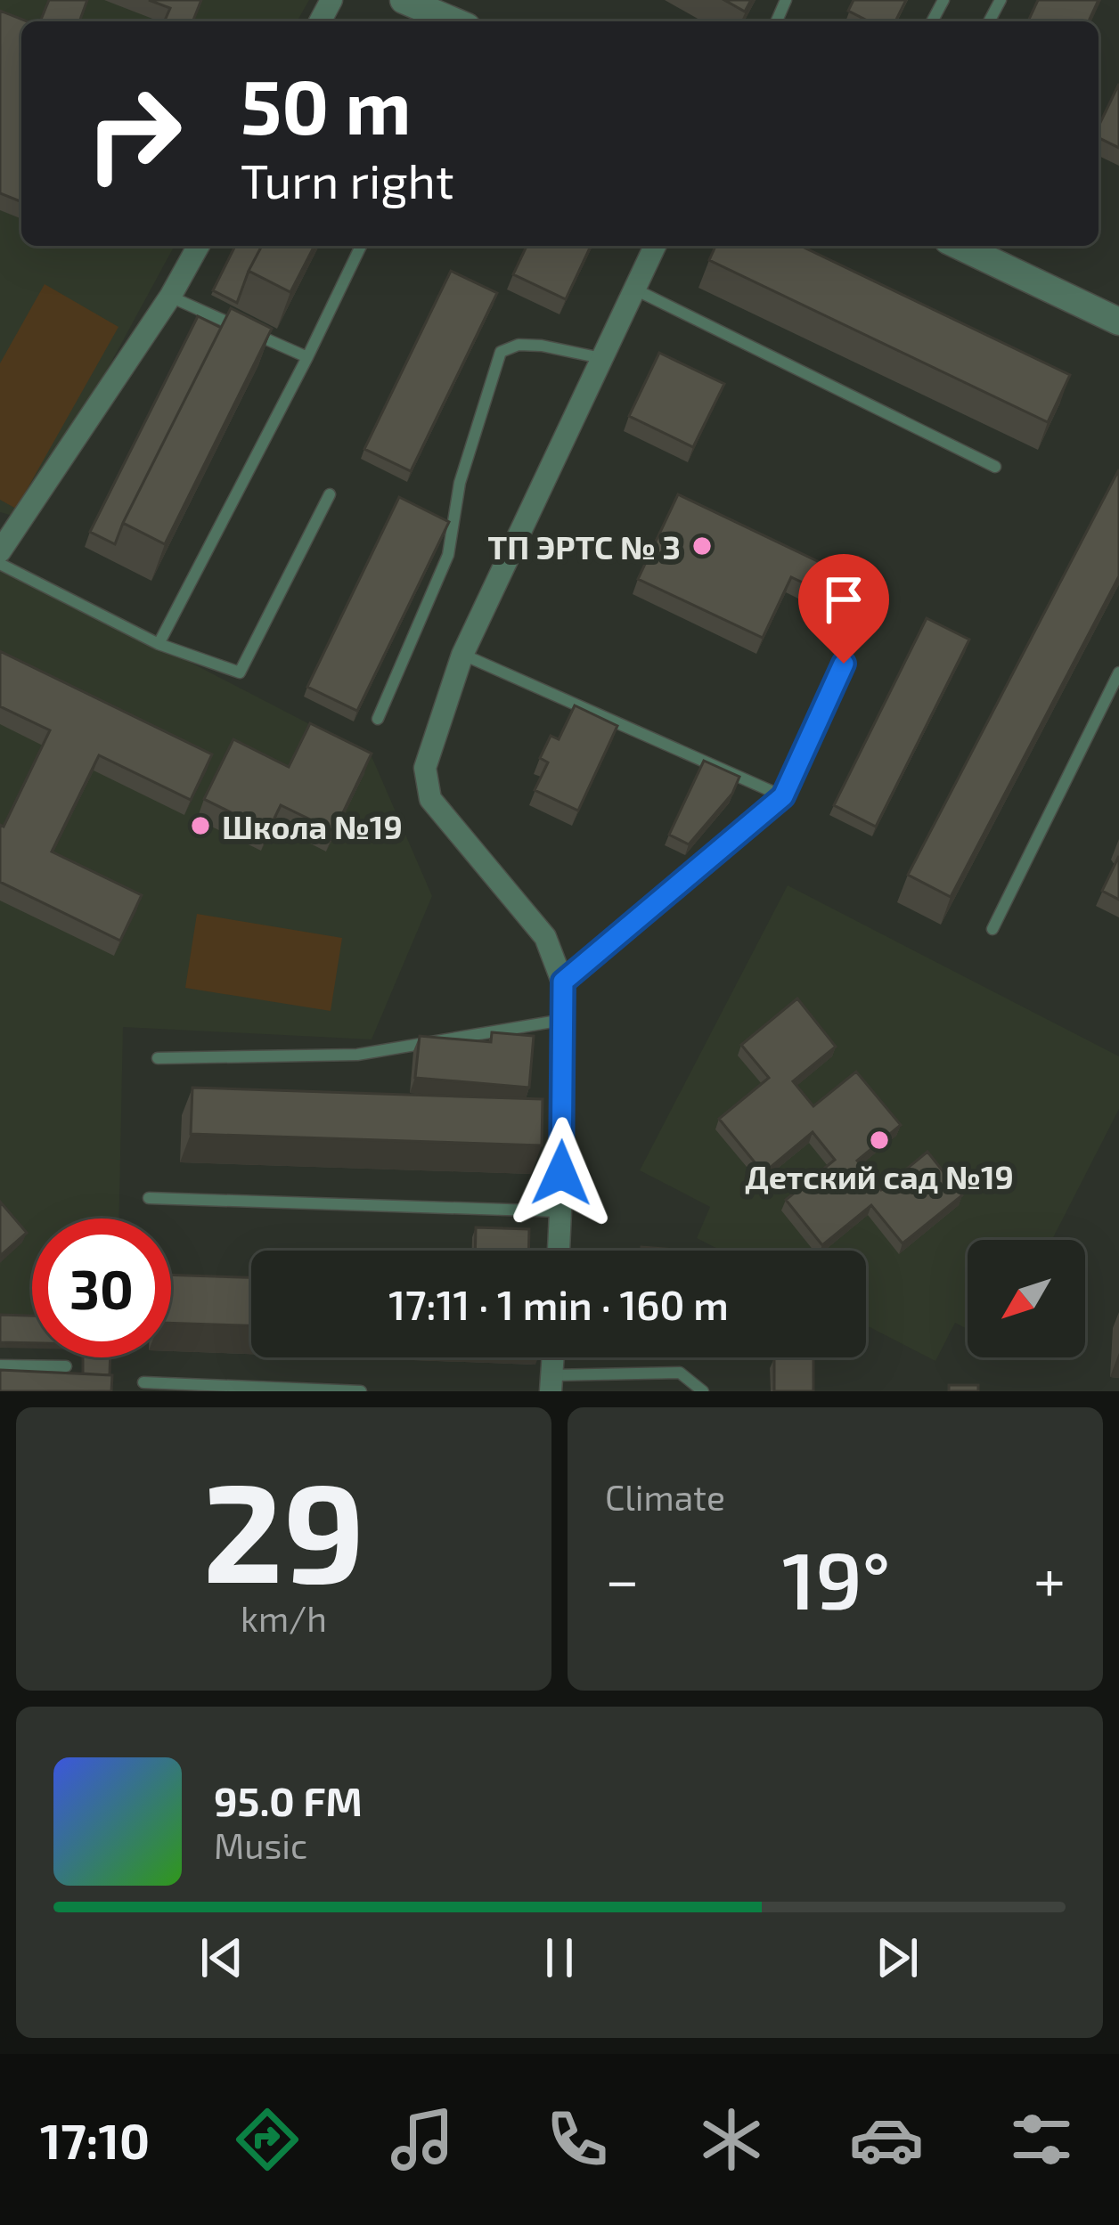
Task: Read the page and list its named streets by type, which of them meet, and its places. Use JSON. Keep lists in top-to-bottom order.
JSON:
{
  "places": ["ТП ЭРТС № 3", "Школа №19", "Детский сад №19"],
  "north": "bottom left",
  "page": {
    "turn": ["50 m", "Turn right"],
    "limit": "30",
    "trip": "17:11 · 1 min · 160 m",
    "tile": [
      ["29", "km/h"],
      "Climate"
    ],
    "heat": ["−", "19°", "+"],
    "song": ["95.0 FM", "Music"],
    "tabs": "17:10"
  }
}
